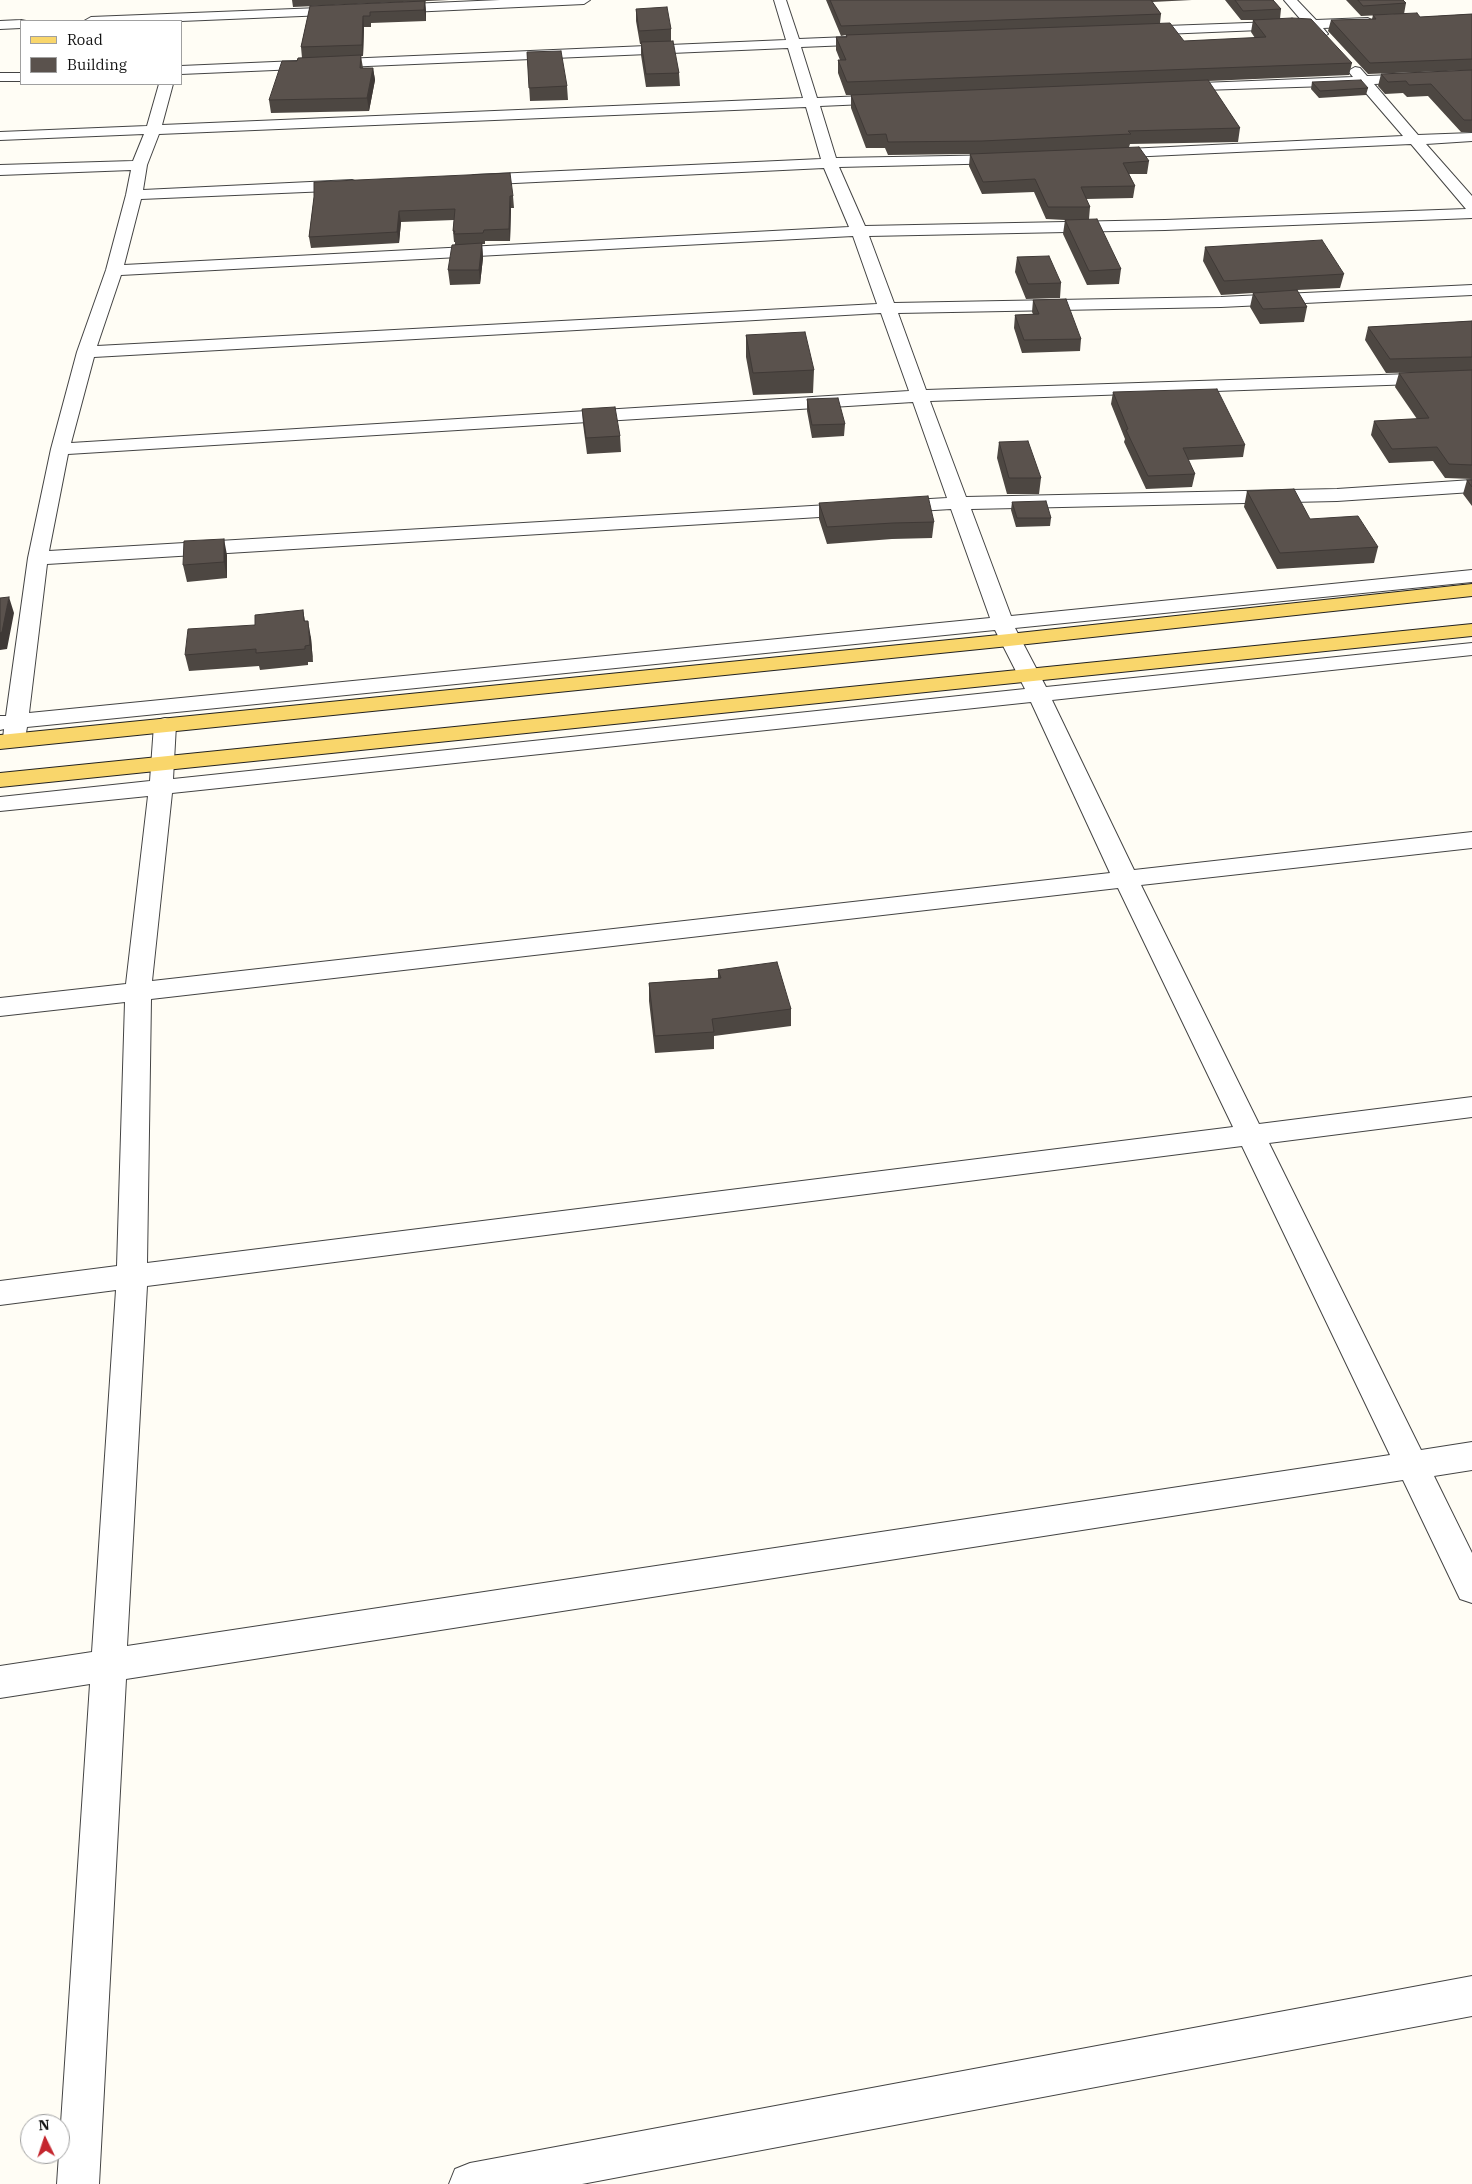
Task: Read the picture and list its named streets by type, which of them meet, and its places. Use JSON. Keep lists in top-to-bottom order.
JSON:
{
  "legend": ["Road", "Building"],
  "north": "top"
}
